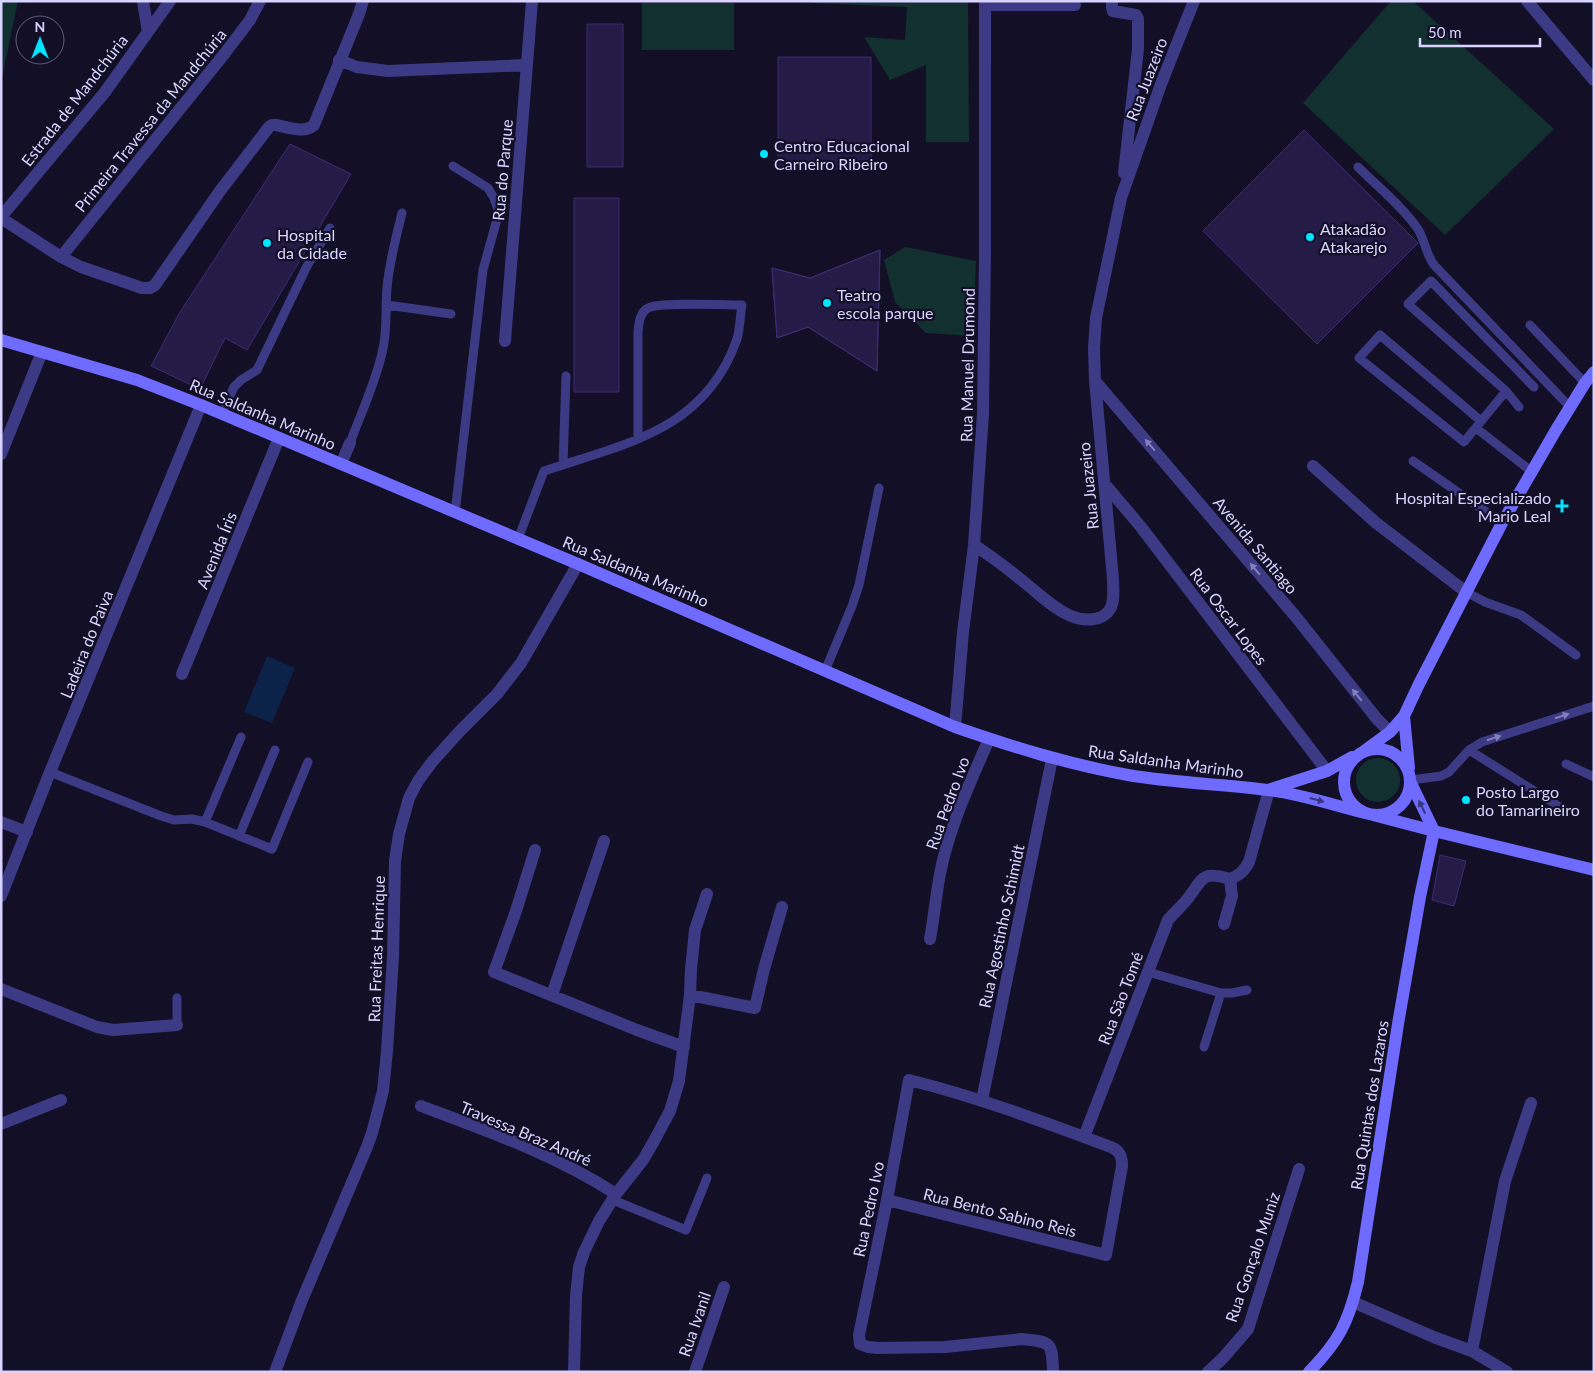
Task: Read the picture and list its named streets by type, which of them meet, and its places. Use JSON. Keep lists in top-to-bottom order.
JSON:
{
  "streets": {
    "main road": ["Rua Saldanha Marinho", "Rua Quintas dos Lazaros"],
    "street": [
      "Rua Juazeiro",
      "Estrada de Mandchúria",
      "Primeira Travessa da Mandchúria",
      "Rua do Parque",
      "Rua Manuel Drumond",
      "Avenida Santiago",
      "Avenida Íris",
      "Rua Oscar Lopes",
      "Ladeira do Paiva",
      "Rua Pedro Ivo",
      "Rua Agostinho Schimidt",
      "Rua Freitas Henrique",
      "Rua Sāo Tomé",
      "Travessa Braz André",
      "Rua Bento Sabino Reis",
      "Rua Gonçalo Muniz",
      "Rua Ivanil"
    ]
  },
  "crossings": [
    ["Rua Juazeiro", "Rua Manuel Drumond"],
    ["Rua Juazeiro", "Avenida Santiago"],
    ["Rua Juazeiro", "Rua Oscar Lopes"],
    ["Rua Manuel Drumond", "Rua Saldanha Marinho"],
    ["Rua Saldanha Marinho", "Avenida Íris"],
    ["Rua Saldanha Marinho", "Rua Oscar Lopes"],
    ["Rua Saldanha Marinho", "Ladeira do Paiva"],
    ["Rua Saldanha Marinho", "Rua Pedro Ivo"],
    ["Rua Saldanha Marinho", "Rua Agostinho Schimidt"],
    ["Rua Saldanha Marinho", "Rua Freitas Henrique"],
    ["Rua Saldanha Marinho", "Rua Quintas dos Lazaros"],
    ["Rua Pedro Ivo", "Rua Agostinho Schimidt"],
    ["Rua Pedro Ivo", "Rua Bento Sabino Reis"],
    ["Rua Sāo Tomé", "Rua Bento Sabino Reis"]
  ],
  "one_way": ["Avenida Santiago"],
  "places": {
    "other": [
      "Centro Educacional Carneiro Ribeiro",
      "Atakadão Atakarejo",
      "Hospital da Cidade",
      "Teatro escola parque",
      "Posto Largo do Tamarineiro"
    ],
    "health": ["Hospital Especializado Mario Leal"]
  },
  "scale_bar": "50 m",
  "north": "top"
}
